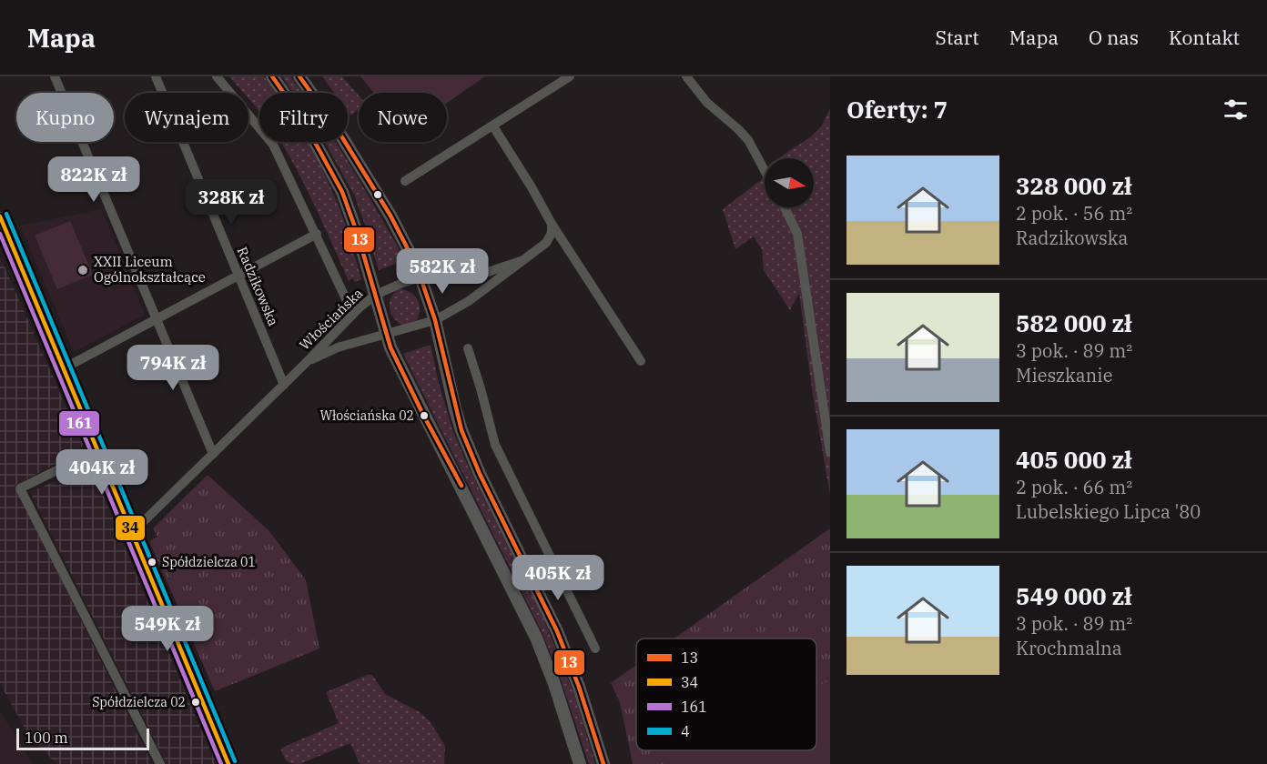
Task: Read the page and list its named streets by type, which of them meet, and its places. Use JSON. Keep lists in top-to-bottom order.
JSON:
{
  "streets": {
    "street": ["Radzikowska", "Włościańska"]
  },
  "crossings": [
    ["Radzikowska", "Włościańska"]
  ],
  "places": [
    "XXII Liceum Ogólnokształcące",
    "Włościańska 02",
    "Spółdzielcza 01",
    "Spółdzielcza 02"
  ],
  "lines": [
    "transit line 13",
    "transit line 4",
    "transit line 34",
    "transit line 161"
  ],
  "legend": [
    "13",
    "34",
    "161",
    "4"
  ],
  "scale_bar": "100 m",
  "north": "right",
  "page": {
    "header": "Mapa",
    "nav": [
      "Start",
      "Mapa",
      "O nas",
      "Kontakt"
    ],
    "heading": "Oferty: 7",
    "chip": [
      "Kupno",
      "Wynajem",
      "Filtry",
      "Nowe"
    ],
    "list": [
      {
        "name": "328 000 zł",
        "note": "2 pok. · 56 m² · Radzikowska"
      },
      {
        "name": "582 000 zł",
        "note": "3 pok. · 89 m² · Mieszkanie"
      },
      {
        "name": "405 000 zł",
        "note": "2 pok. · 66 m² · Lubelskiego Lipca '80"
      },
      {
        "name": "549 000 zł",
        "note": "3 pok. · 89 m² · Krochmalna"
      }
    ],
    "price": [
      "822K zł",
      "328K zł",
      "582K zł",
      "794K zł",
      "404K zł",
      "405K zł",
      "549K zł"
    ],
    "scale": "100 m"
  }
}
